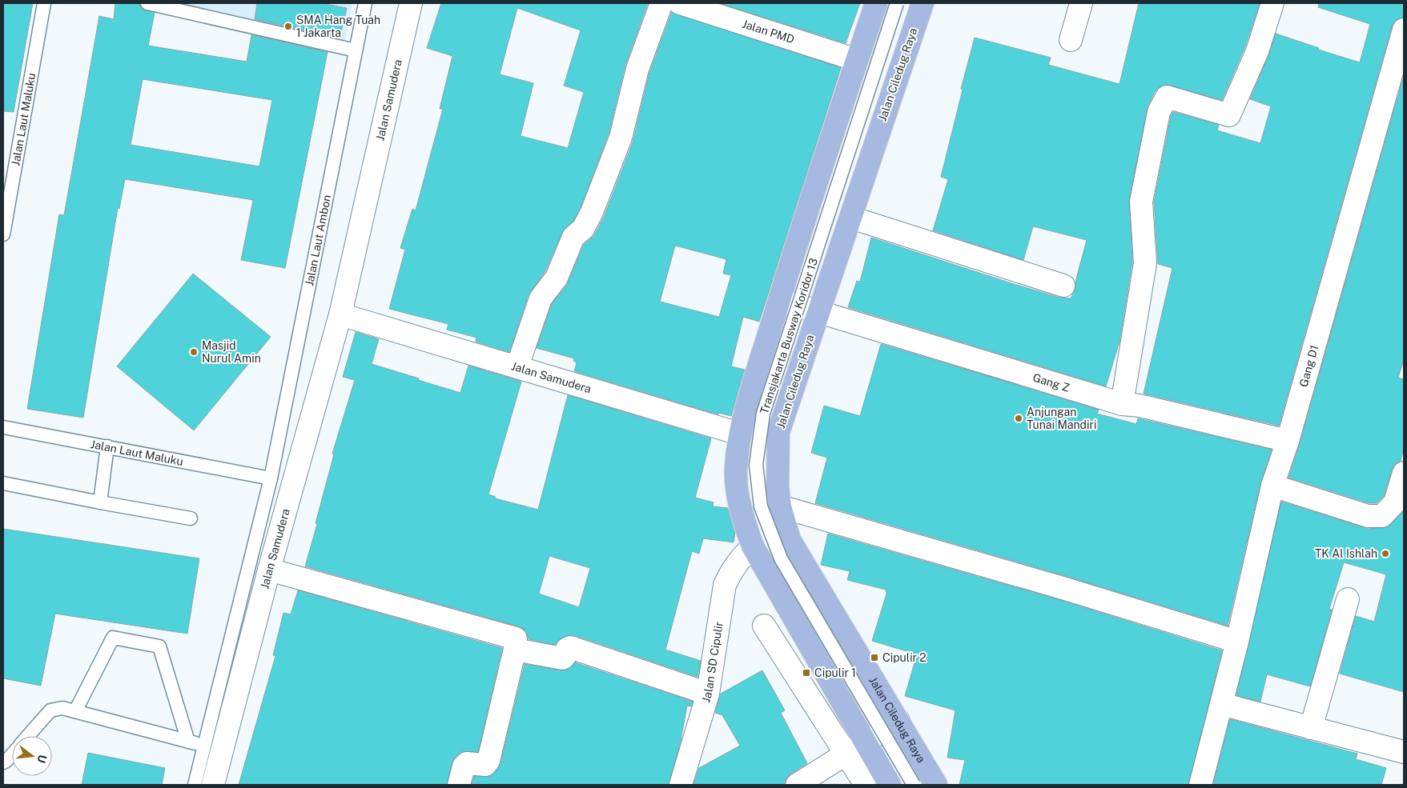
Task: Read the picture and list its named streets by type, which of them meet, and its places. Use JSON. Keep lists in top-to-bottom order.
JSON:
{
  "streets": {
    "main road": ["Jalan Ciledug Raya"],
    "street": [
      "Jalan PMD",
      "Jalan Samudera",
      "Gang D1",
      "Gang Z",
      "Jalan SD Cipulir"
    ],
    "lane": ["Jalan Laut Maluku", "Jalan Laut Ambon", "Transjakarta Busway Koridor 13"]
  },
  "crossings": [
    ["Jalan Ciledug Raya", "Gang Z"],
    ["Jalan Laut Maluku", "Jalan Laut Ambon"],
    ["Gang D1", "Gang Z"]
  ],
  "places": {
    "other": [
      "SMA Hang Tuah 1 Jakarta",
      "Masjid Nurul Amin",
      "Anjungan Tunai Mandiri",
      "TK Al Ishlah"
    ],
    "transit": ["Cipulir 2", "Cipulir 1"]
  },
  "north": "right"
}
